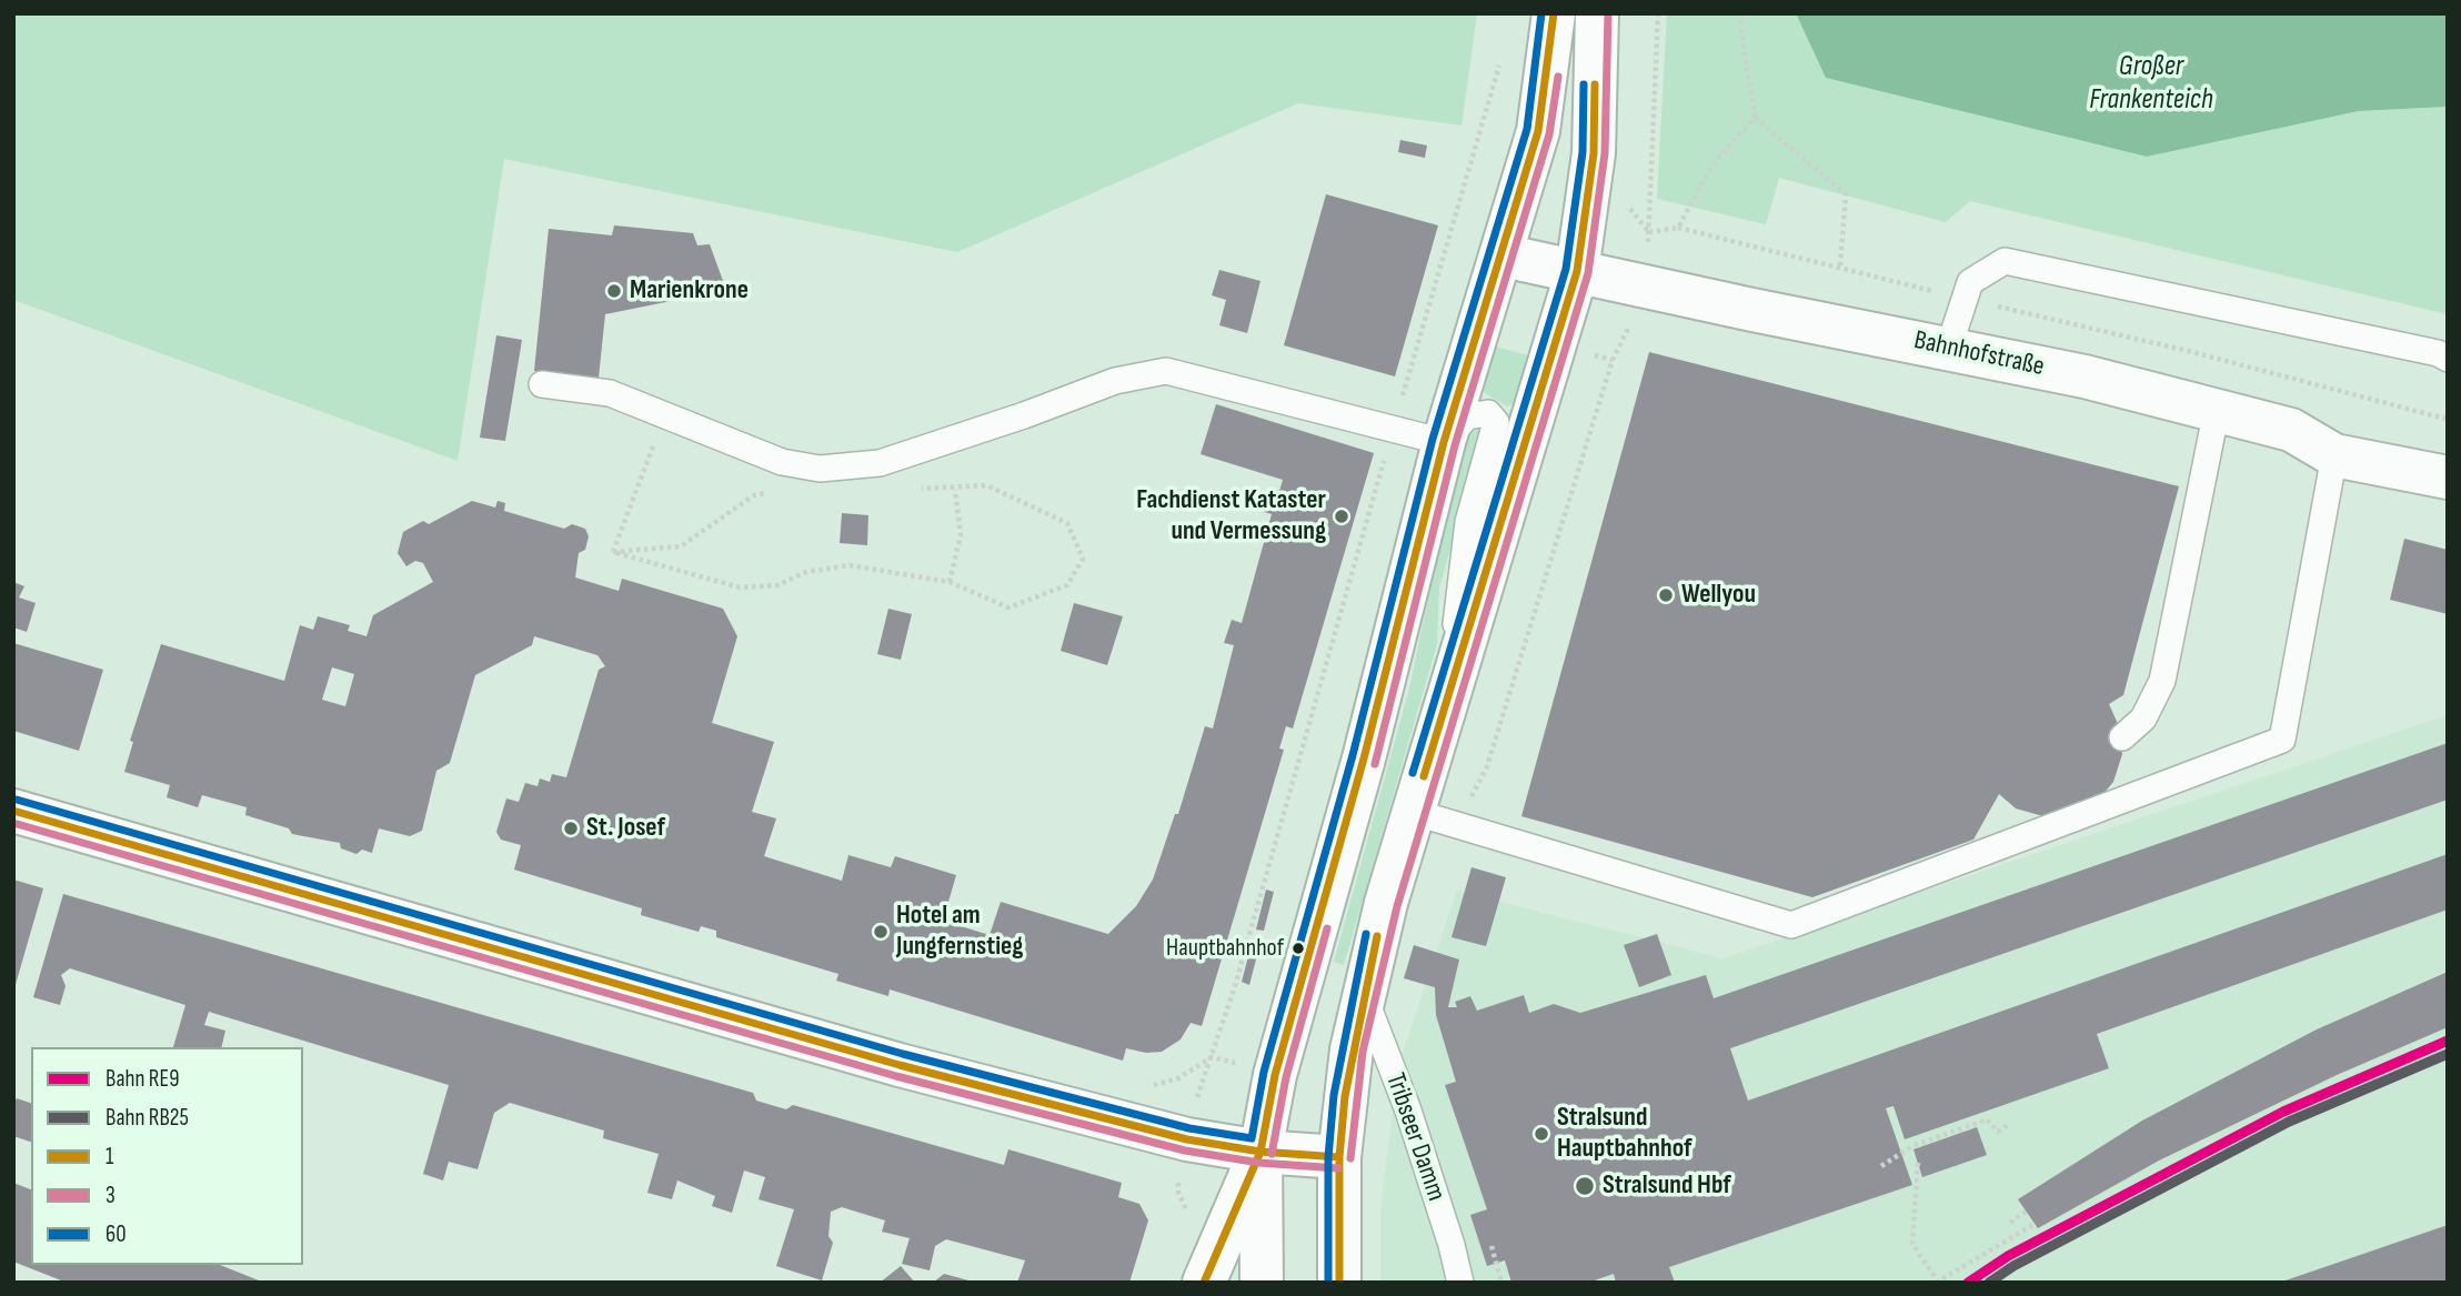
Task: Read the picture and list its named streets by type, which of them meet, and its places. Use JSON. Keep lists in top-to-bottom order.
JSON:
{
  "streets": {
    "main road": ["Bahnhofstraße", "Tribseer Damm"]
  },
  "crossings": [
    ["Bahnhofstraße", "Tribseer Damm"]
  ],
  "water": ["Großer Frankenteich"],
  "places": [
    "Marienkrone",
    "Fachdienst Kataster und Vermessung",
    "Wellyou",
    "St. Josef",
    "Hotel am Jungfernstieg",
    "Hauptbahnhof",
    "Stralsund Hauptbahnhof",
    "Stralsund Hbf"
  ],
  "lines": [
    "transit line 1",
    "transit line 3",
    "transit line 60",
    "rail line RE9",
    "rail line RB25"
  ],
  "legend": [
    "Bahn RE9",
    "Bahn RB25",
    "1",
    "3",
    "60"
  ]
}
